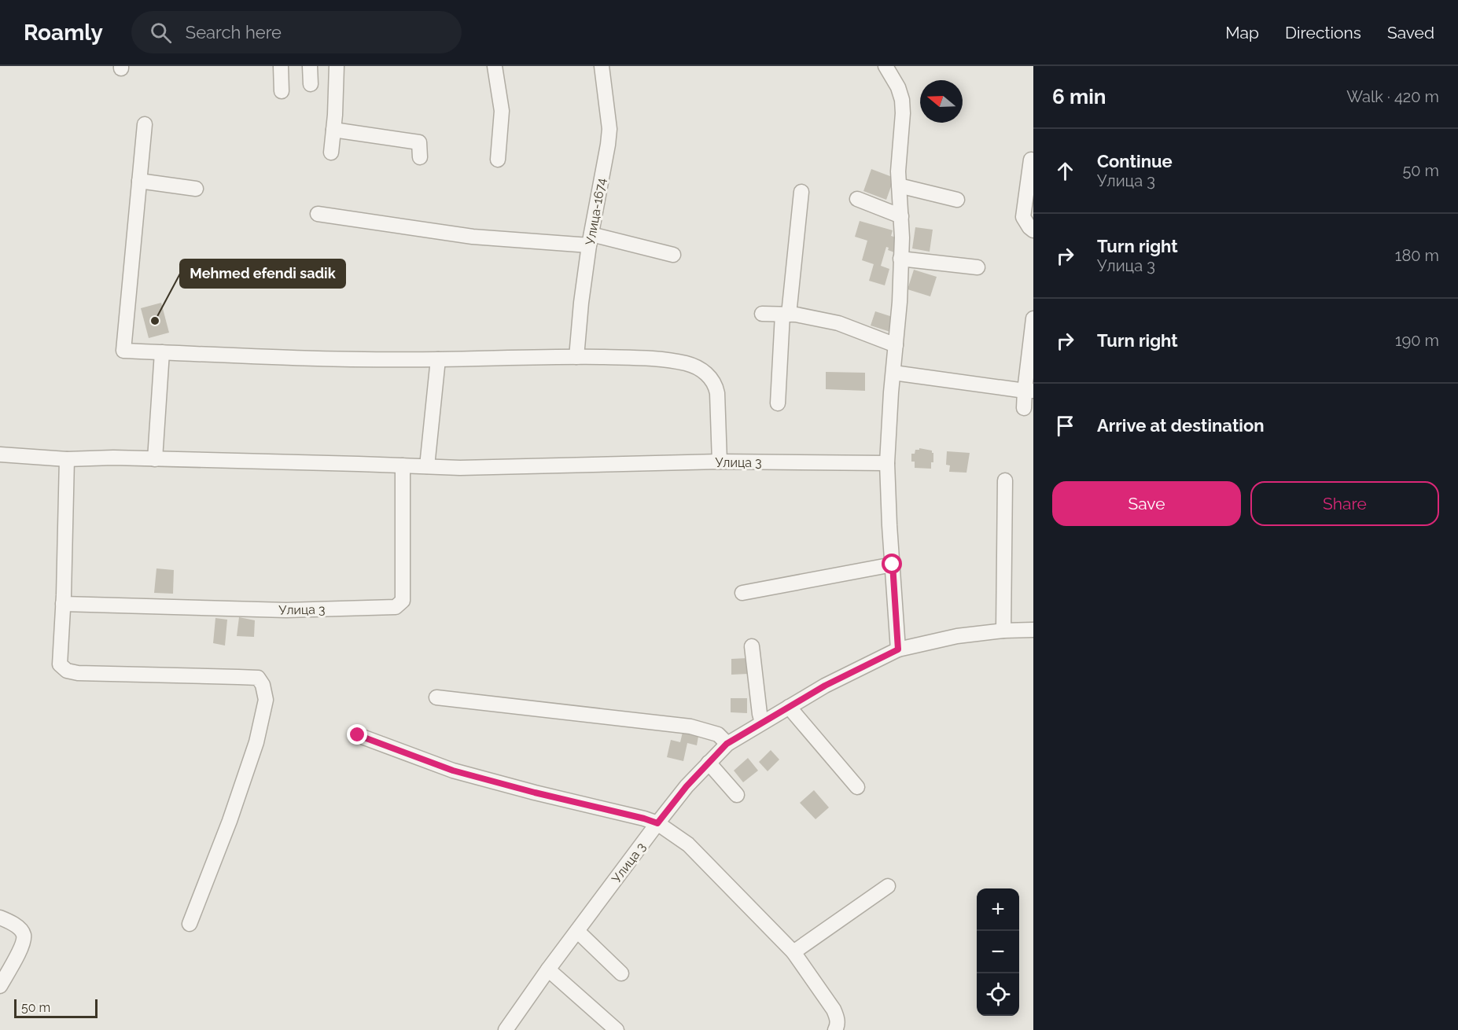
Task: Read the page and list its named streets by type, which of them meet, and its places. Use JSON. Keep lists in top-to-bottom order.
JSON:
{
  "streets": {
    "street": ["Улица-1674", "Улица 3"]
  },
  "places": ["Mehmed efendi sadik"],
  "scale_bar": "50 m",
  "north": "left",
  "page": {
    "header": "Roamly",
    "search": "Search here",
    "nav": ["Map", "Directions", "Saved"],
    "heading": ["6 min", "Walk · 420 m"],
    "list": [
      ["Continue", "Улица 3", "50 m"],
      ["Turn right", "Улица 3", "180 m"],
      ["Turn right", "190 m"],
      "Arrive at destination"
    ],
    "buttons": ["Save", "Share"],
    "map_buttons": ["+", "−"],
    "scale": "50 m"
  }
}
